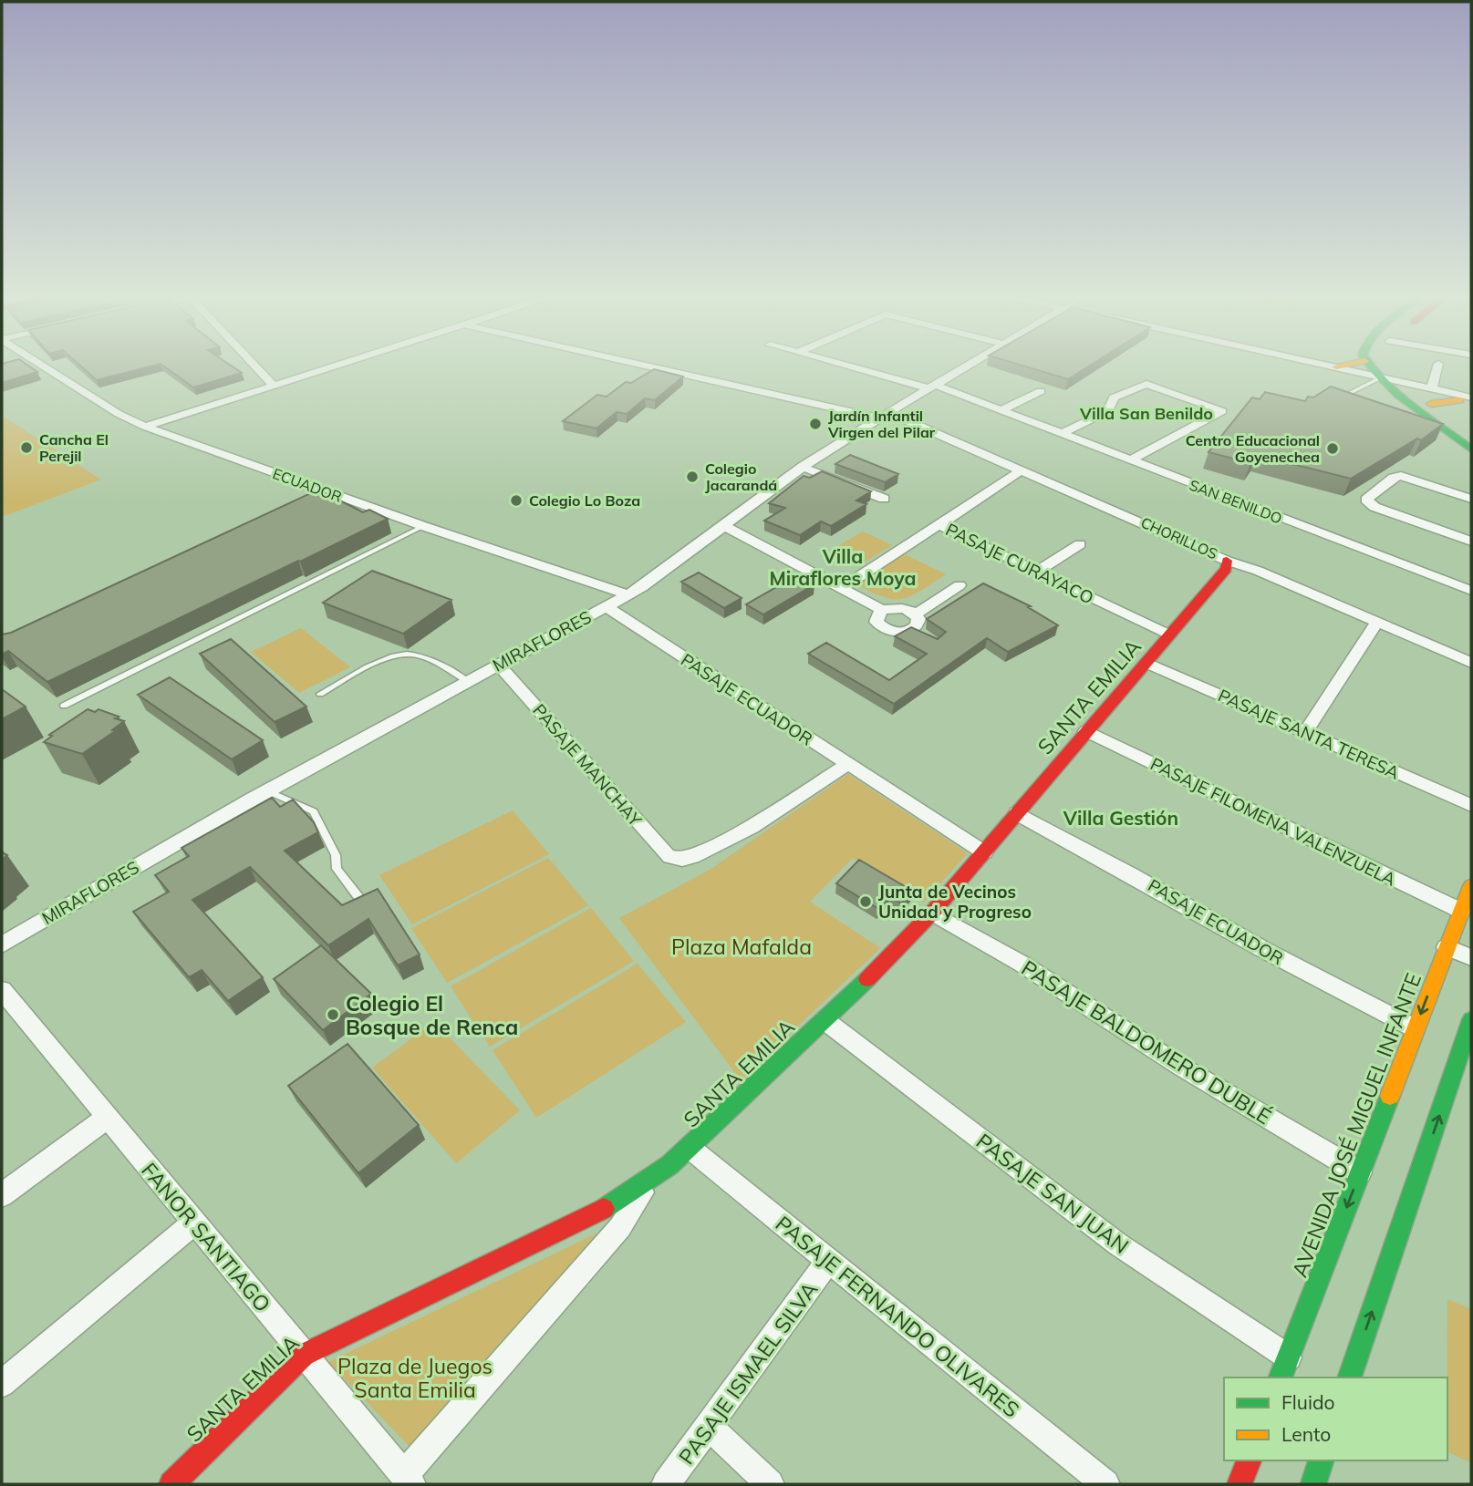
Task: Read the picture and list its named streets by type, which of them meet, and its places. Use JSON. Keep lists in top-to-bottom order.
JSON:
{
  "streets": {
    "main road": ["SANTA EMILIA", "AVENIDA JOSÉ MIGUEL INFANTE"],
    "street": [
      "ECUADOR",
      "SAN BENILDO",
      "CHORILLOS",
      "PASAJE CURAYACO",
      "MIRAFLORES",
      "PASAJE ECUADOR",
      "PASAJE SANTA TERESA",
      "PASAJE MANCHAY",
      "PASAJE FILOMENA VALENZUELA",
      "PASAJE BALDOMERO DUBLÉ",
      "PASAJE SAN JUAN",
      "FANOR SANTIAGO",
      "PASAJE FERNANDO OLIVARES",
      "PASAJE ISMAEL SILVA"
    ]
  },
  "crossings": [
    ["ECUADOR", "MIRAFLORES"],
    ["SAN BENILDO", "MIRAFLORES"],
    ["CHORILLOS", "MIRAFLORES"],
    ["CHORILLOS", "SANTA EMILIA"],
    ["PASAJE CURAYACO", "SANTA EMILIA"],
    ["MIRAFLORES", "PASAJE ECUADOR"],
    ["MIRAFLORES", "PASAJE MANCHAY"],
    ["SANTA EMILIA", "PASAJE ECUADOR"],
    ["SANTA EMILIA", "PASAJE SANTA TERESA"],
    ["SANTA EMILIA", "PASAJE FILOMENA VALENZUELA"],
    ["SANTA EMILIA", "PASAJE BALDOMERO DUBLÉ"],
    ["SANTA EMILIA", "PASAJE SAN JUAN"],
    ["SANTA EMILIA", "FANOR SANTIAGO"],
    ["SANTA EMILIA", "PASAJE FERNANDO OLIVARES"],
    ["PASAJE ECUADOR", "PASAJE MANCHAY"],
    ["PASAJE ECUADOR", "AVENIDA JOSÉ MIGUEL INFANTE"],
    ["PASAJE FILOMENA VALENZUELA", "AVENIDA JOSÉ MIGUEL INFANTE"],
    ["PASAJE BALDOMERO DUBLÉ", "AVENIDA JOSÉ MIGUEL INFANTE"],
    ["AVENIDA JOSÉ MIGUEL INFANTE", "PASAJE SAN JUAN"],
    ["PASAJE FERNANDO OLIVARES", "PASAJE ISMAEL SILVA"]
  ],
  "districts": ["Villa San Benildo", "Villa Miraflores Moya", "Villa Gestión"],
  "parks": ["Plaza Mafalda", "Plaza de Juegos Santa Emilia"],
  "places": [
    "Jardín Infantil Virgen del Pilar",
    "Cancha El Perejil",
    "Centro Educacional Goyenechea",
    "Colegio Jacarandá",
    "Colegio Lo Boza",
    "Junta de Vecinos Unidad y Progreso",
    "Colegio El Bosque de Renca"
  ],
  "legend": ["Fluido", "Lento"]
}
